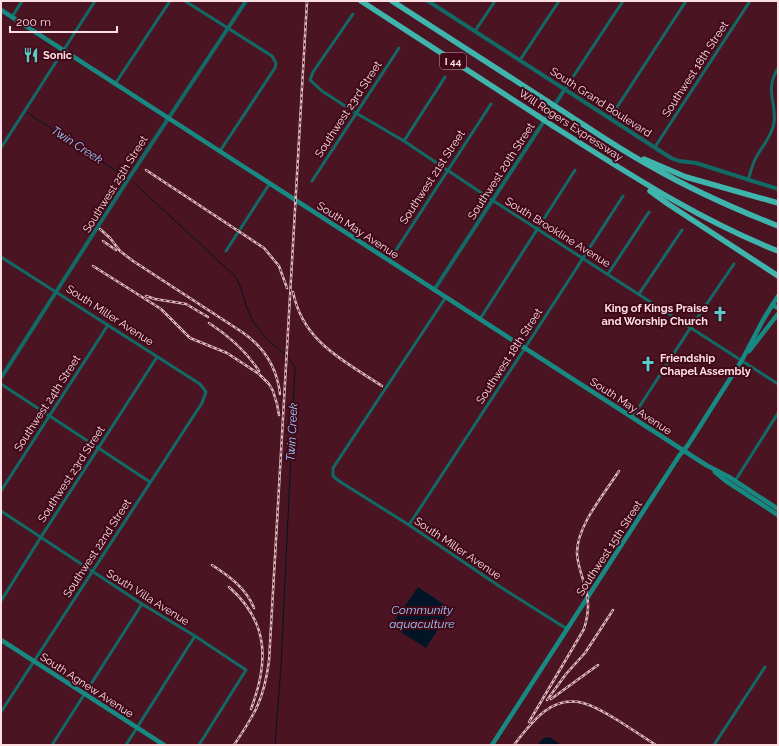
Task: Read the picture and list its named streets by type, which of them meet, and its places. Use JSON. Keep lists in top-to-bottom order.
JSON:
{
  "streets": {
    "highway": ["I 44", "Will Rogers Expressway"],
    "main road": ["South May Avenue", "Southwest 15th Street", "South Agnew Avenue"],
    "street": [
      "Southwest 18th Street",
      "South Grand Boulevard",
      "Southwest 23rd Street",
      "Southwest 20th Street",
      "Southwest 21st Street",
      "Southwest 25th Street",
      "South Brookline Avenue",
      "South Miller Avenue",
      "Southwest 24th Street",
      "Southwest 22nd Street",
      "South Villa Avenue"
    ]
  },
  "crossings": [
    ["Southwest 18th Street", "South Grand Boulevard"],
    ["Southwest 18th Street", "South May Avenue"],
    ["Southwest 18th Street", "South Brookline Avenue"],
    ["Southwest 18th Street", "South Miller Avenue"],
    ["South Grand Boulevard", "Southwest 20th Street"],
    ["Southwest 23rd Street", "South Brookline Avenue"],
    ["Southwest 23rd Street", "South Miller Avenue"],
    ["Southwest 23rd Street", "South Villa Avenue"],
    ["Southwest 20th Street", "South May Avenue"],
    ["Southwest 20th Street", "South Brookline Avenue"],
    ["Southwest 21st Street", "South May Avenue"],
    ["Southwest 21st Street", "South Brookline Avenue"],
    ["Southwest 25th Street", "South May Avenue"],
    ["Southwest 25th Street", "South Miller Avenue"],
    ["South May Avenue", "South Miller Avenue"],
    ["South May Avenue", "Southwest 15th Street"],
    ["South Brookline Avenue", "Southwest 15th Street"],
    ["South Miller Avenue", "Southwest 24th Street"],
    ["South Miller Avenue", "Southwest 22nd Street"],
    ["South Miller Avenue", "Southwest 15th Street"],
    ["Southwest 22nd Street", "South Villa Avenue"],
    ["Southwest 22nd Street", "South Agnew Avenue"]
  ],
  "water": ["Twin Creek", "Community aquaculture"],
  "places": {
    "restaurant": ["Sonic"],
    "church": ["King of Kings Praise and Worship Church", "Friendship Chapel Assembly"]
  },
  "scale_bar": "200 m"
}
